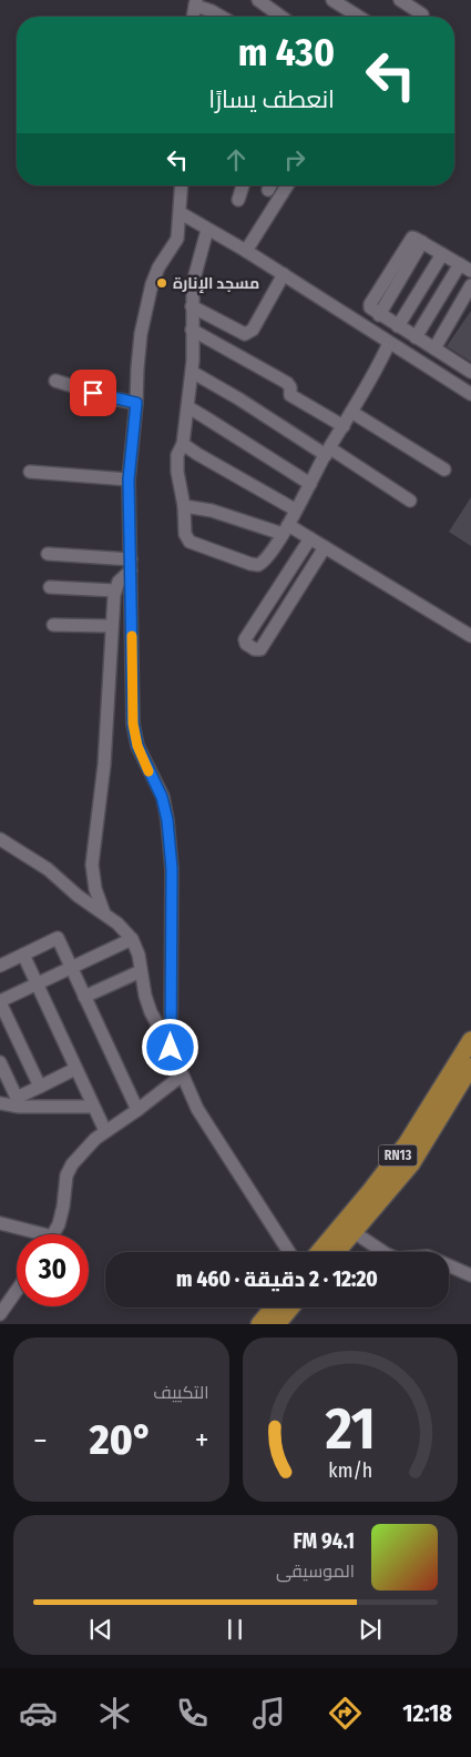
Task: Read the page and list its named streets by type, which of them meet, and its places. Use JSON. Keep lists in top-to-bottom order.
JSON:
{
  "streets": {
    "main road": ["RN13"]
  },
  "places": ["مسجد الإنارة"],
  "page": {
    "turn": ["430 m", "انعطف يسارًا"],
    "limit": "30",
    "trip": "12:20 · 2 دقيقة · 460 m",
    "tile": "التكييف",
    "heat": ["−", "20°", "+"],
    "song": ["94.1 FM", "الموسيقى"],
    "tabs": "12:18",
    "gauge": ["21", "km/h"]
  }
}
